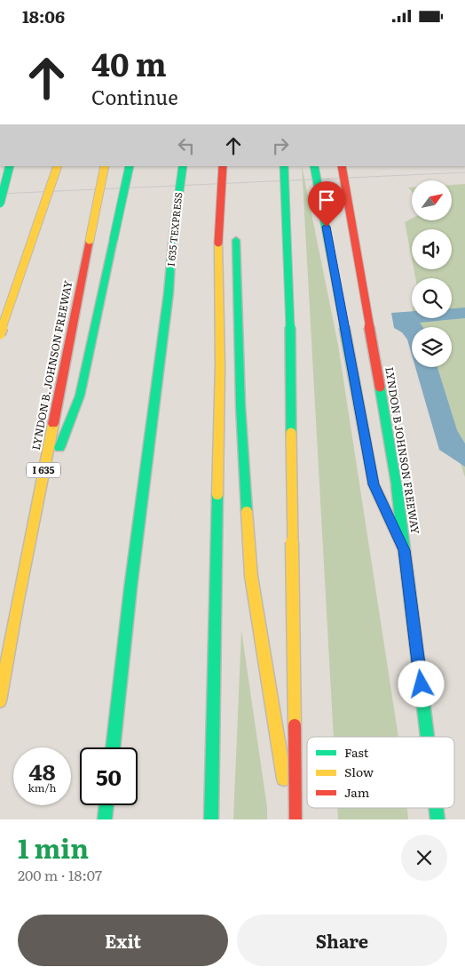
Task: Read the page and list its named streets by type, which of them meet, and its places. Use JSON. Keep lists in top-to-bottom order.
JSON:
{
  "streets": {
    "main road": [
      "I 635 TEXPRESS",
      "LYNDON B. JOHNSON FREEWAY",
      "LYNDON B JOHNSON FREEWAY",
      "I 635"
    ]
  },
  "legend": ["Fast", "Slow", "Jam"],
  "north": "top right",
  "page": {
    "status": "18:06",
    "turn": ["40 m", "Continue"],
    "speed": "48 km/h",
    "limit": "50",
    "heading": ["1 min", "200 m · 18:07"],
    "buttons": ["Exit", "Share"]
  }
}
